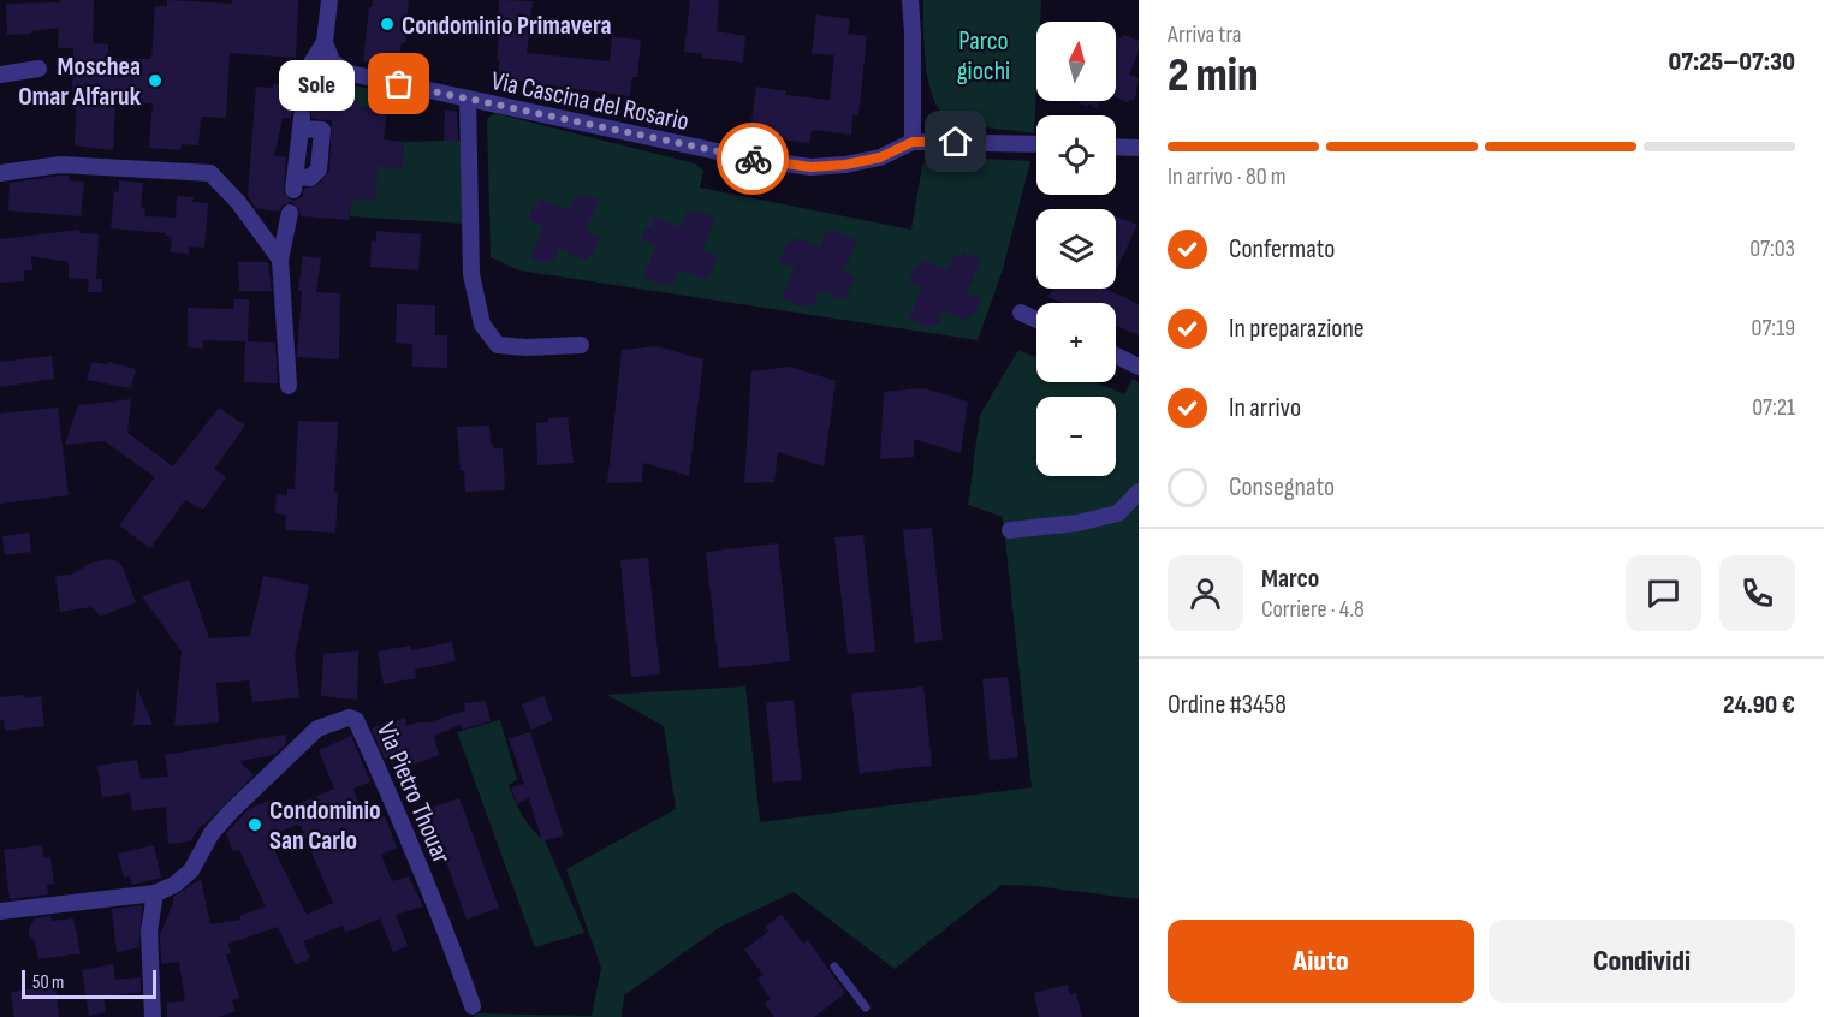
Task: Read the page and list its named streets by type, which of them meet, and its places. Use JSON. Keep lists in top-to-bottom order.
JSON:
{
  "streets": {
    "street": ["Via Cascina del Rosario", "Via Pietro Thouar"]
  },
  "parks": ["Parco giochi"],
  "places": [
    "Condominio Primavera",
    "Moschea Omar Alfaruk",
    "Sole",
    "Condominio San Carlo"
  ],
  "scale_bar": "50 m",
  "north": "top",
  "page": {
    "heading": ["2 min", "Arriva tra", "07:25–07:30"],
    "panel": [
      "Marco",
      "Corriere · 4.8",
      "Ordine #3458",
      "24.90 €"
    ],
    "map_buttons": ["+", "−"],
    "bubble": "Sole",
    "bar": "In arrivo · 80 m",
    "list": [
      ["Confermato", "07:03"],
      ["In preparazione", "07:19"],
      ["In arrivo", "07:21"],
      "Consegnato"
    ],
    "buttons": ["Aiuto", "Condividi"],
    "scale": "50 m"
  }
}
